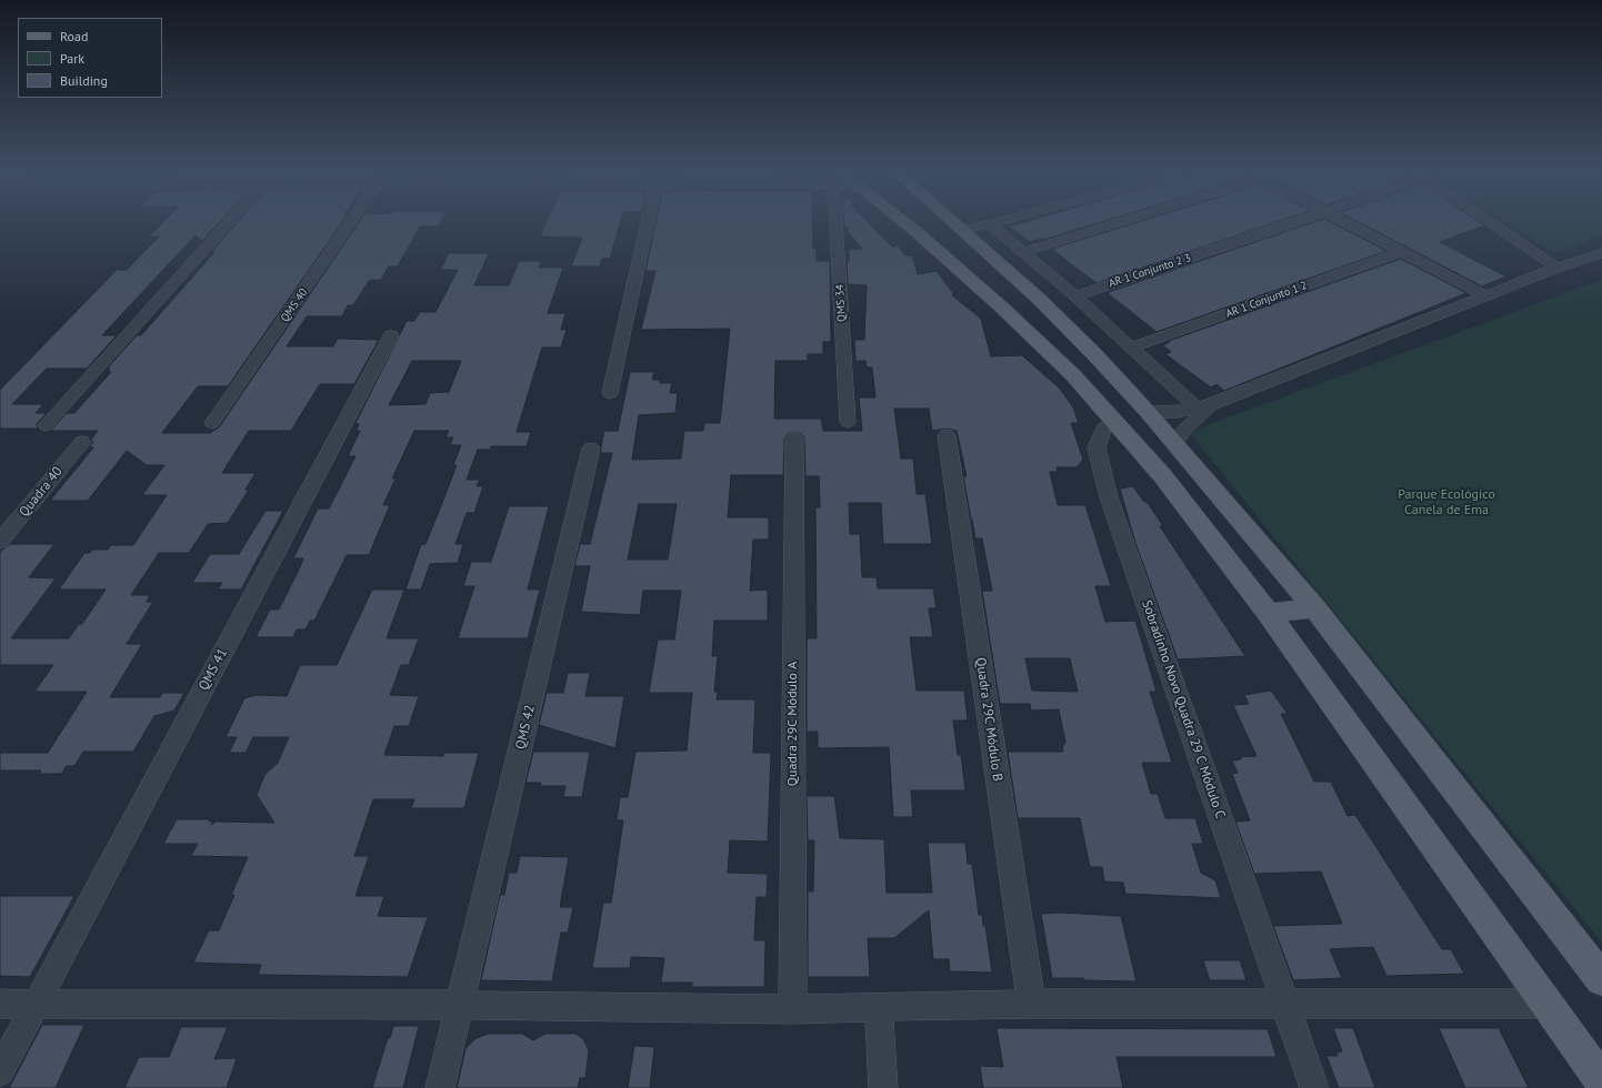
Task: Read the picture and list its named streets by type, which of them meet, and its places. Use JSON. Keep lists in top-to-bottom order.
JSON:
{
  "streets": {
    "street": [
      "AR 1 Conjunto 2 3",
      "AR 1 Conjunto 1 2",
      "QMS 34",
      "QMS 40",
      "Quadra 40",
      "QMS 41",
      "Sobradinho Novo Quadra 29 C Módulo C",
      "Quadra 29C Módulo B",
      "Quadra 29C Módulo A",
      "QMS 42"
    ]
  },
  "parks": ["Parque Ecológico Canela de Ema"],
  "legend": ["Road", "Park", "Building"]
}
